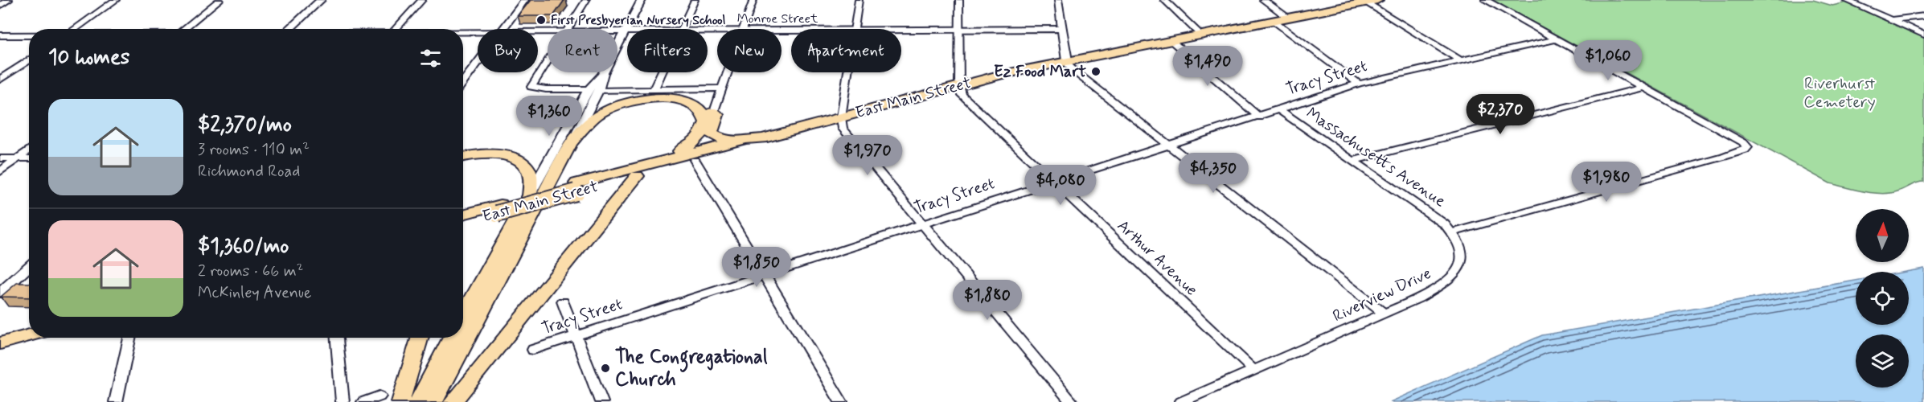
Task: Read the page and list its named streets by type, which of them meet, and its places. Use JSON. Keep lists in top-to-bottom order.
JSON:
{
  "streets": {
    "main road": ["East Main Street"],
    "street": [
      "Monroe Street",
      "Tracy Street",
      "Massachusetts Avenue",
      "Arthur Avenue",
      "Riverview Drive"
    ]
  },
  "crossings": [
    ["Tracy Street", "Massachusetts Avenue"],
    ["Tracy Street", "Arthur Avenue"],
    ["East Main Street", "Arthur Avenue"],
    ["Massachusetts Avenue", "Riverview Drive"],
    ["Arthur Avenue", "Riverview Drive"]
  ],
  "parks": ["Riverhurst Cemetery"],
  "places": ["First Presbyerian Nursery School", "Ez Food Mart", "The Congregational Church"],
  "north": "top",
  "page": {
    "chip": [
      "Buy",
      "Rent",
      "Filters",
      "New",
      "Apartment"
    ],
    "heading": "10 homes",
    "price": [
      "$1,060",
      "$1,490",
      "$2,370",
      "$1,360",
      "$1,970",
      "$4,350",
      "$1,980",
      "$4,080",
      "$1,850",
      "$1,880"
    ],
    "list": [
      {
        "name": "$2,370/mo",
        "note": "3 rooms · 110 m² · Richmond Road"
      },
      {
        "name": "$1,360/mo",
        "note": "2 rooms · 66 m² · McKinley Avenue"
      }
    ]
  }
}
